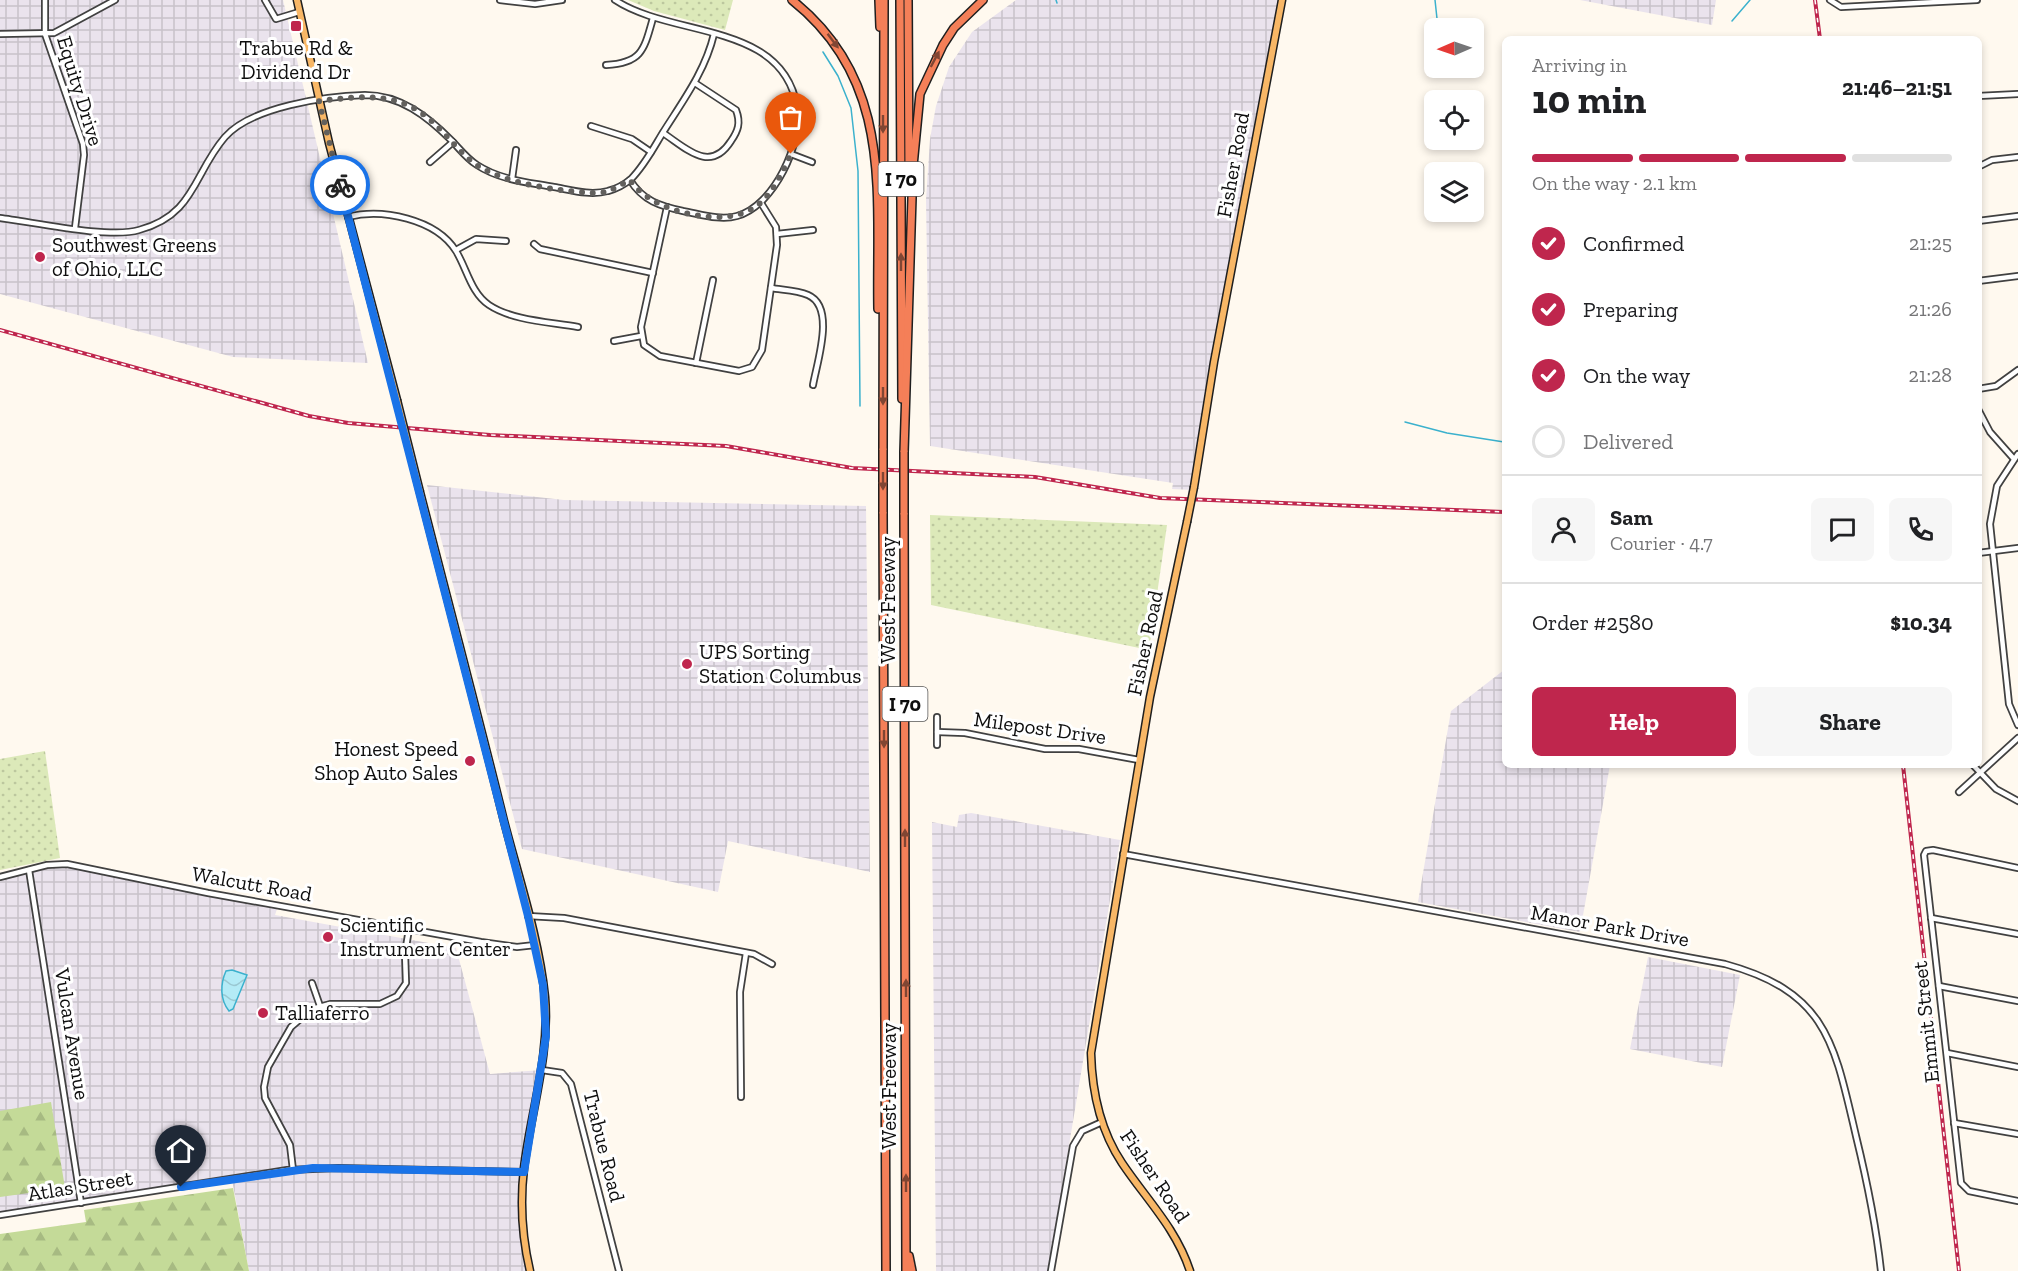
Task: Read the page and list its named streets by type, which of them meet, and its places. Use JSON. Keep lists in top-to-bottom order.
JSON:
{
  "streets": {
    "highway": ["I 70", "West Freeway"],
    "main road": ["Fisher Road"],
    "street": [
      "Equity Drive",
      "Milepost Drive",
      "Walcutt Road",
      "Manor Park Drive",
      "Emmit Street",
      "Vulcan Avenue",
      "Trabue Road",
      "Atlas Street"
    ]
  },
  "crossings": [
    ["Fisher Road", "Milepost Drive"],
    ["Fisher Road", "Manor Park Drive"],
    ["Walcutt Road", "Vulcan Avenue"],
    ["Vulcan Avenue", "Atlas Street"]
  ],
  "places": {
    "transit": ["Trabue Rd & Dividend Dr"],
    "other": [
      "Southwest Greens of Ohio, LLC",
      "UPS Sorting Station Columbus",
      "Honest Speed Shop Auto Sales",
      "Scientific Instrument Center",
      "Talliaferro"
    ]
  },
  "north": "left",
  "page": {
    "heading": ["10 min", "Arriving in", "21:46–21:51"],
    "panel": [
      "Sam",
      "Courier · 4.7",
      "Order #2580",
      "$10.34"
    ],
    "bar": "On the way · 2.1 km",
    "list": [
      ["Confirmed", "21:25"],
      ["Preparing", "21:26"],
      ["On the way", "21:28"],
      "Delivered"
    ],
    "buttons": ["Help", "Share"]
  }
}
